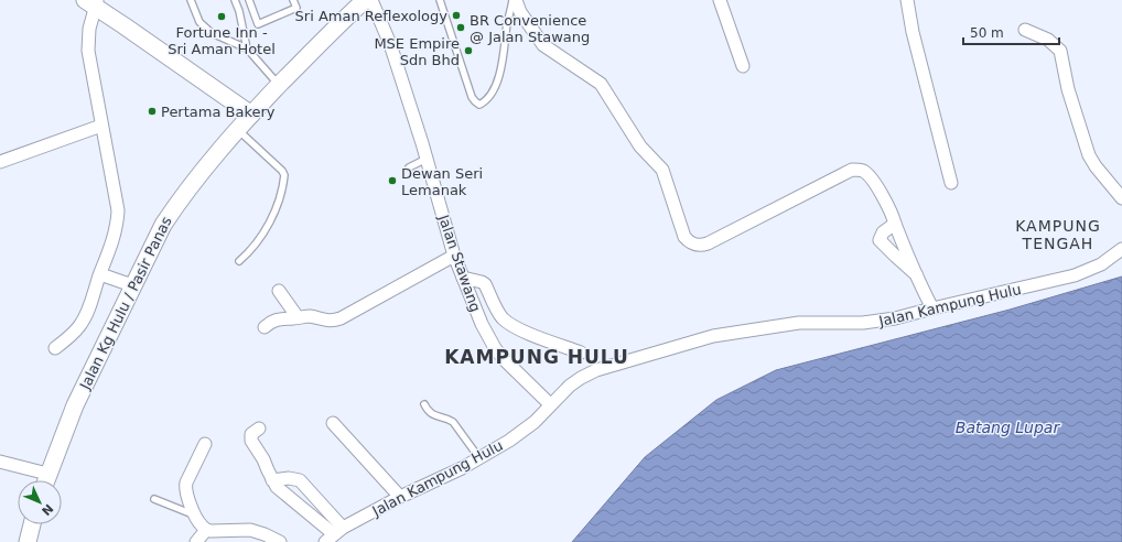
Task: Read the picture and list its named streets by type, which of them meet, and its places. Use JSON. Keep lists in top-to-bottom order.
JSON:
{
  "streets": {
    "main road": ["Jalan Kg Hulu / Pasir Panas"],
    "street": ["Jalan Stawang", "Jalan Kampung Hulu"]
  },
  "crossings": [
    ["Jalan Stawang", "Jalan Kampung Hulu"]
  ],
  "districts": ["KAMPUNG TENGAH", "KAMPUNG HULU"],
  "water": ["Batang Lupar"],
  "places": [
    "Sri Aman Reflexology",
    "Fortune Inn - Sri Aman Hotel",
    "BR Convenience @ Jalan Stawang",
    "MSE Empire Sdn Bhd",
    "Pertama Bakery",
    "Dewan Seri Lemanak"
  ],
  "scale_bar": "50 m",
  "north": "bottom right"
}
